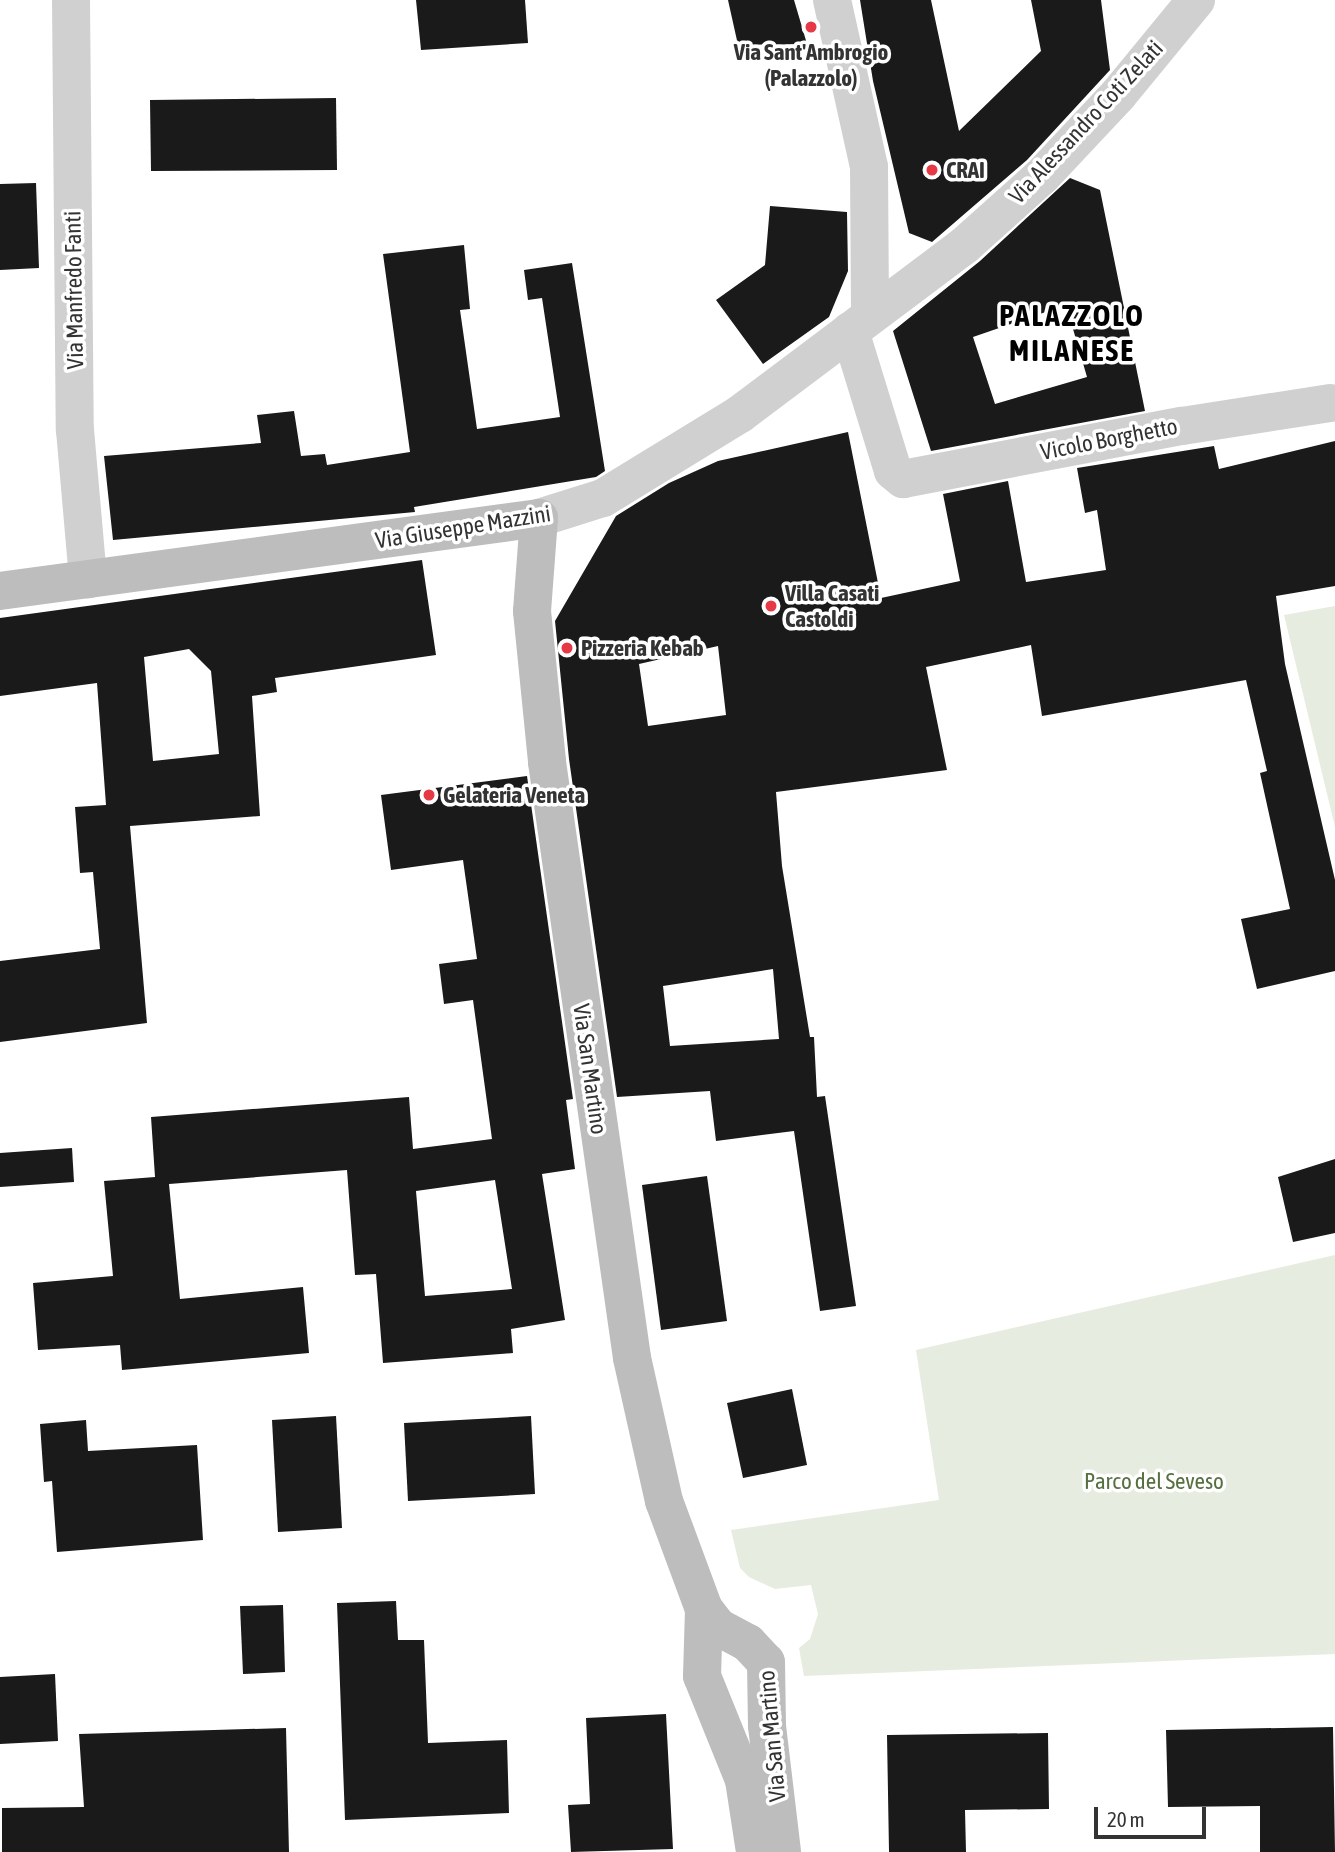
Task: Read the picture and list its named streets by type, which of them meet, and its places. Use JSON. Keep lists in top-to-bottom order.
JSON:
{
  "streets": {
    "street": [
      "Via Alessandro Coti Zelati",
      "Via Manfredo Fanti",
      "Vicolo Borghetto",
      "Via Giuseppe Mazzini",
      "Via San Martino"
    ]
  },
  "crossings": [
    ["Via Alessandro Coti Zelati", "Vicolo Borghetto"],
    ["Via Alessandro Coti Zelati", "Via Giuseppe Mazzini"],
    ["Via Manfredo Fanti", "Via Giuseppe Mazzini"],
    ["Vicolo Borghetto", "Via Giuseppe Mazzini"],
    ["Via Giuseppe Mazzini", "Via San Martino"]
  ],
  "districts": ["PALAZZOLO MILANESE"],
  "parks": ["Parco del Seveso"],
  "places": [
    "Via Sant'Ambrogio (Palazzolo)",
    "CRAI",
    "Villa Casati Castoldi",
    "Pizzeria Kebab",
    "Gelateria Veneta"
  ],
  "scale_bar": "20 m"
}
